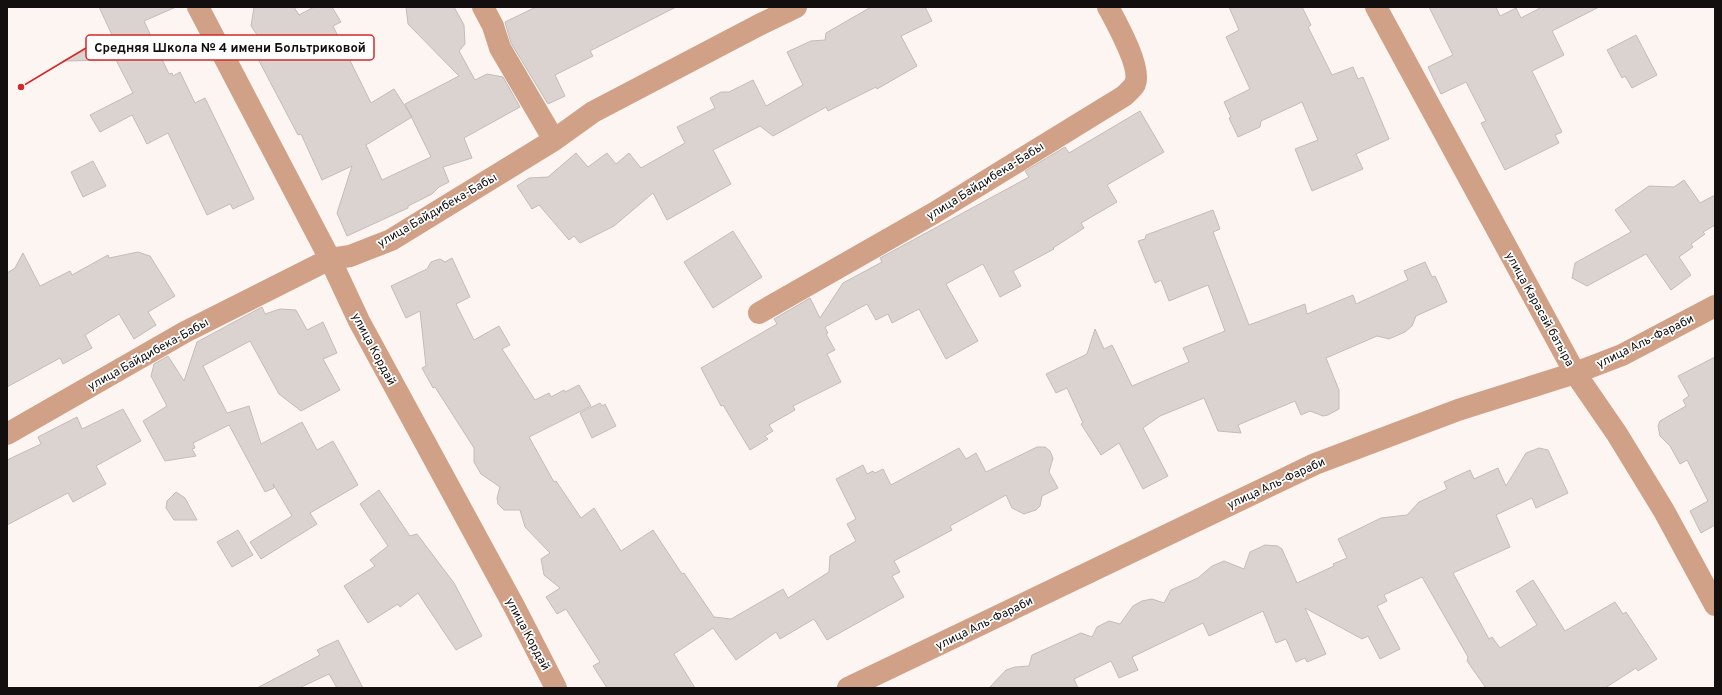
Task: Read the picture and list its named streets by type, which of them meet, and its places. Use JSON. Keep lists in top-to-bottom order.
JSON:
{
  "streets": {
    "street": [
      "улица Байдибека-Бабы",
      "улица Карасай батыра",
      "улица Аль-Фараби",
      "улица Кордай"
    ]
  },
  "crossings": [
    ["улица Байдибека-Бабы", "улица Кордай"],
    ["улица Карасай батыра", "улица Аль-Фараби"]
  ],
  "places": ["Средняя Школа № 4 имени Больтриковой"]
}
